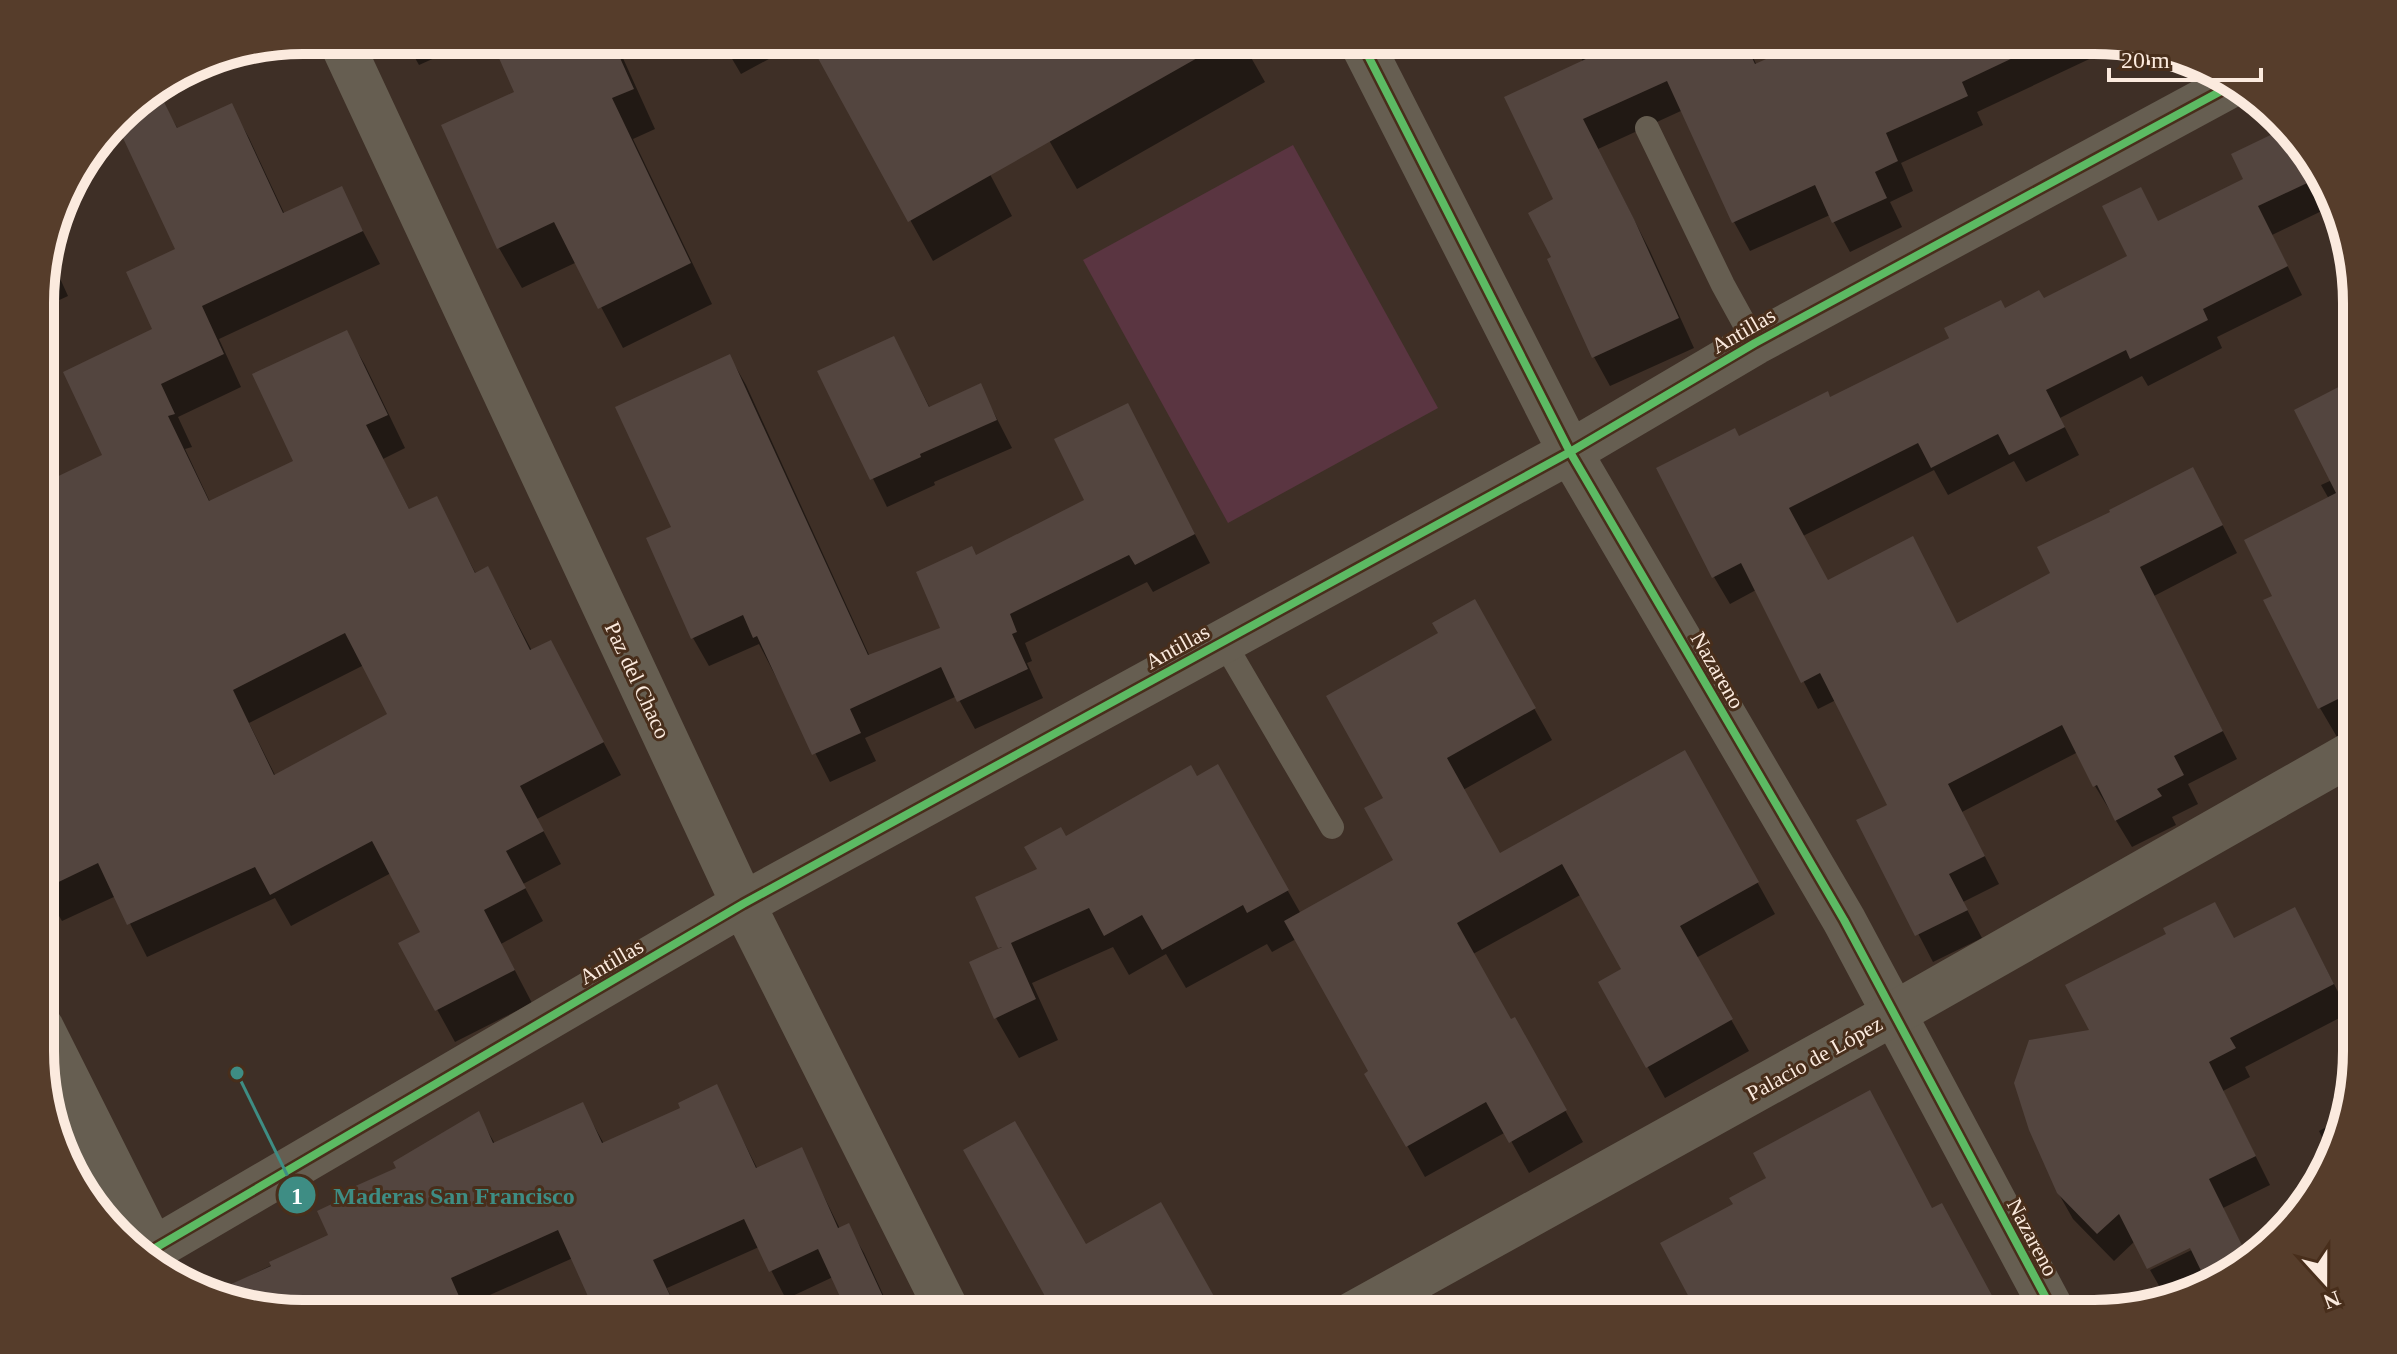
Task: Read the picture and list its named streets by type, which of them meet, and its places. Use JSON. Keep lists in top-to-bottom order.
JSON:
{
  "streets": {
    "street": [
      "Antillas",
      "Nazareno",
      "Paz del Chaco",
      "Palacio de López"
    ]
  },
  "crossings": [
    ["Antillas", "Nazareno"],
    ["Antillas", "Paz del Chaco"],
    ["Nazareno", "Palacio de López"]
  ],
  "places": ["Maderas San Francisco"],
  "scale_bar": "20 m",
  "north": "bottom"
}
